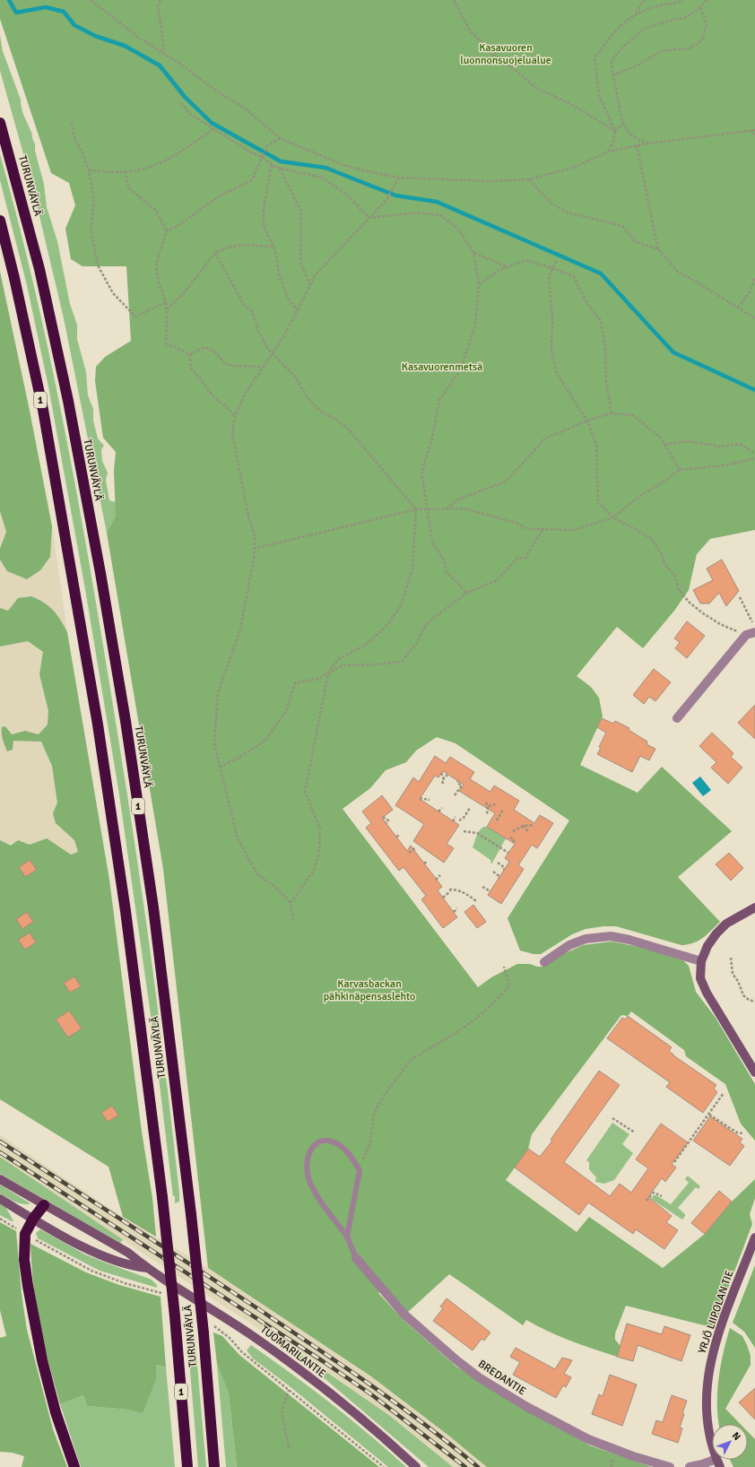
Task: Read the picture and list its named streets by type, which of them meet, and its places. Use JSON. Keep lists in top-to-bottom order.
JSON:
{
  "streets": {
    "highway": ["TURUNVÄYLÄ", "1"],
    "main road": ["YRJÖ LIIPOLAN TIE", "TUOMARILANTIE"],
    "street": ["BREDANTIE"]
  },
  "parks": ["Kasavuoren luonnonsuojelualue", "Kasavuorenmetsä", "Karvasbackan pähkinäpensaslehto"],
  "north": "top right"
}
